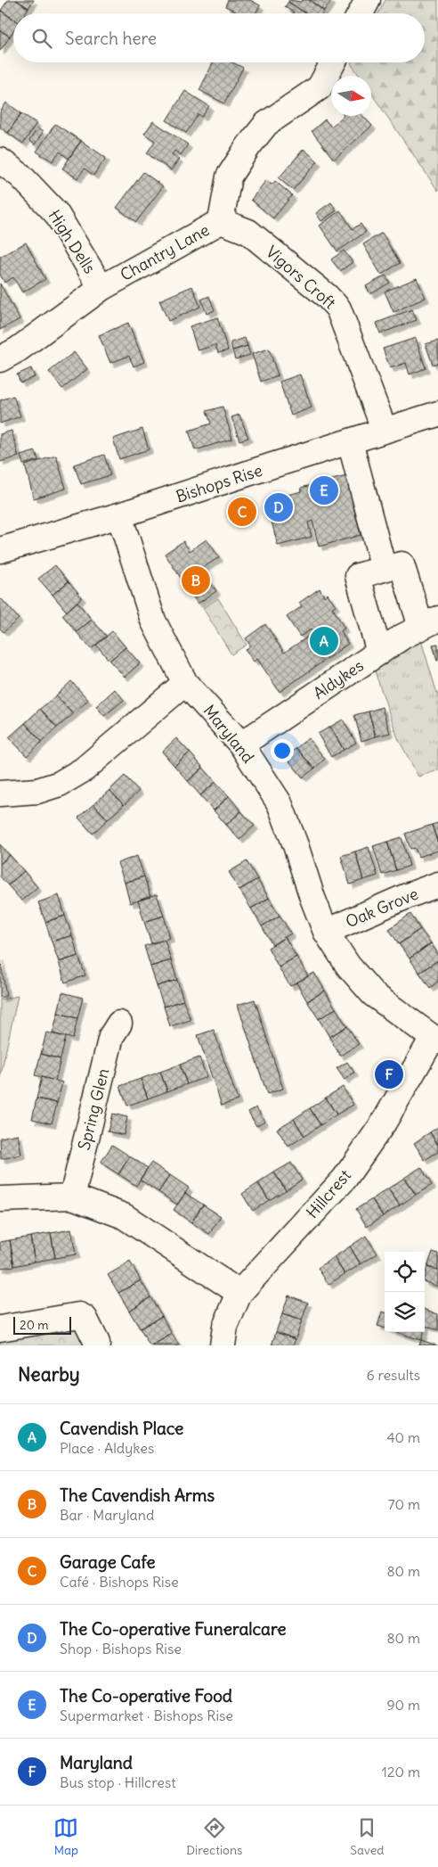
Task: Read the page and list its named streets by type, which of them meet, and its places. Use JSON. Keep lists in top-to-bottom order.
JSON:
{
  "streets": {
    "street": [
      "High Dells",
      "Chantry Lane",
      "Vigors Croft",
      "Bishops Rise",
      "Aldykes",
      "Maryland",
      "Oak Grove",
      "Spring Glen",
      "Hillcrest"
    ]
  },
  "crossings": [
    ["High Dells", "Chantry Lane"],
    ["Chantry Lane", "Vigors Croft"],
    ["Vigors Croft", "Bishops Rise"],
    ["Bishops Rise", "Maryland"],
    ["Aldykes", "Maryland"],
    ["Maryland", "Oak Grove"],
    ["Maryland", "Hillcrest"]
  ],
  "scale_bar": "20 m",
  "north": "right",
  "page": {
    "search": "Search here",
    "pins": [
      "E",
      "D",
      "C",
      "B",
      "A",
      "F"
    ],
    "scale": "20 m",
    "heading": ["Nearby", "6 results"],
    "list": [
      {
        "mark": "A",
        "name": "Cavendish Place",
        "note": "Place · Aldykes",
        "value": "40 m"
      },
      {
        "mark": "B",
        "name": "The Cavendish Arms",
        "note": "Bar · Maryland",
        "value": "70 m"
      },
      {
        "mark": "C",
        "name": "Garage Cafe",
        "note": "Café · Bishops Rise",
        "value": "80 m"
      },
      {
        "mark": "D",
        "name": "The Co-operative Funeralcare",
        "note": "Shop · Bishops Rise",
        "value": "80 m"
      },
      {
        "mark": "E",
        "name": "The Co-operative Food",
        "note": "Supermarket · Bishops Rise",
        "value": "90 m"
      },
      {
        "mark": "F",
        "name": "Maryland",
        "note": "Bus stop · Hillcrest",
        "value": "120 m"
      }
    ],
    "nav": ["Map", "Directions", "Saved"]
  }
}
